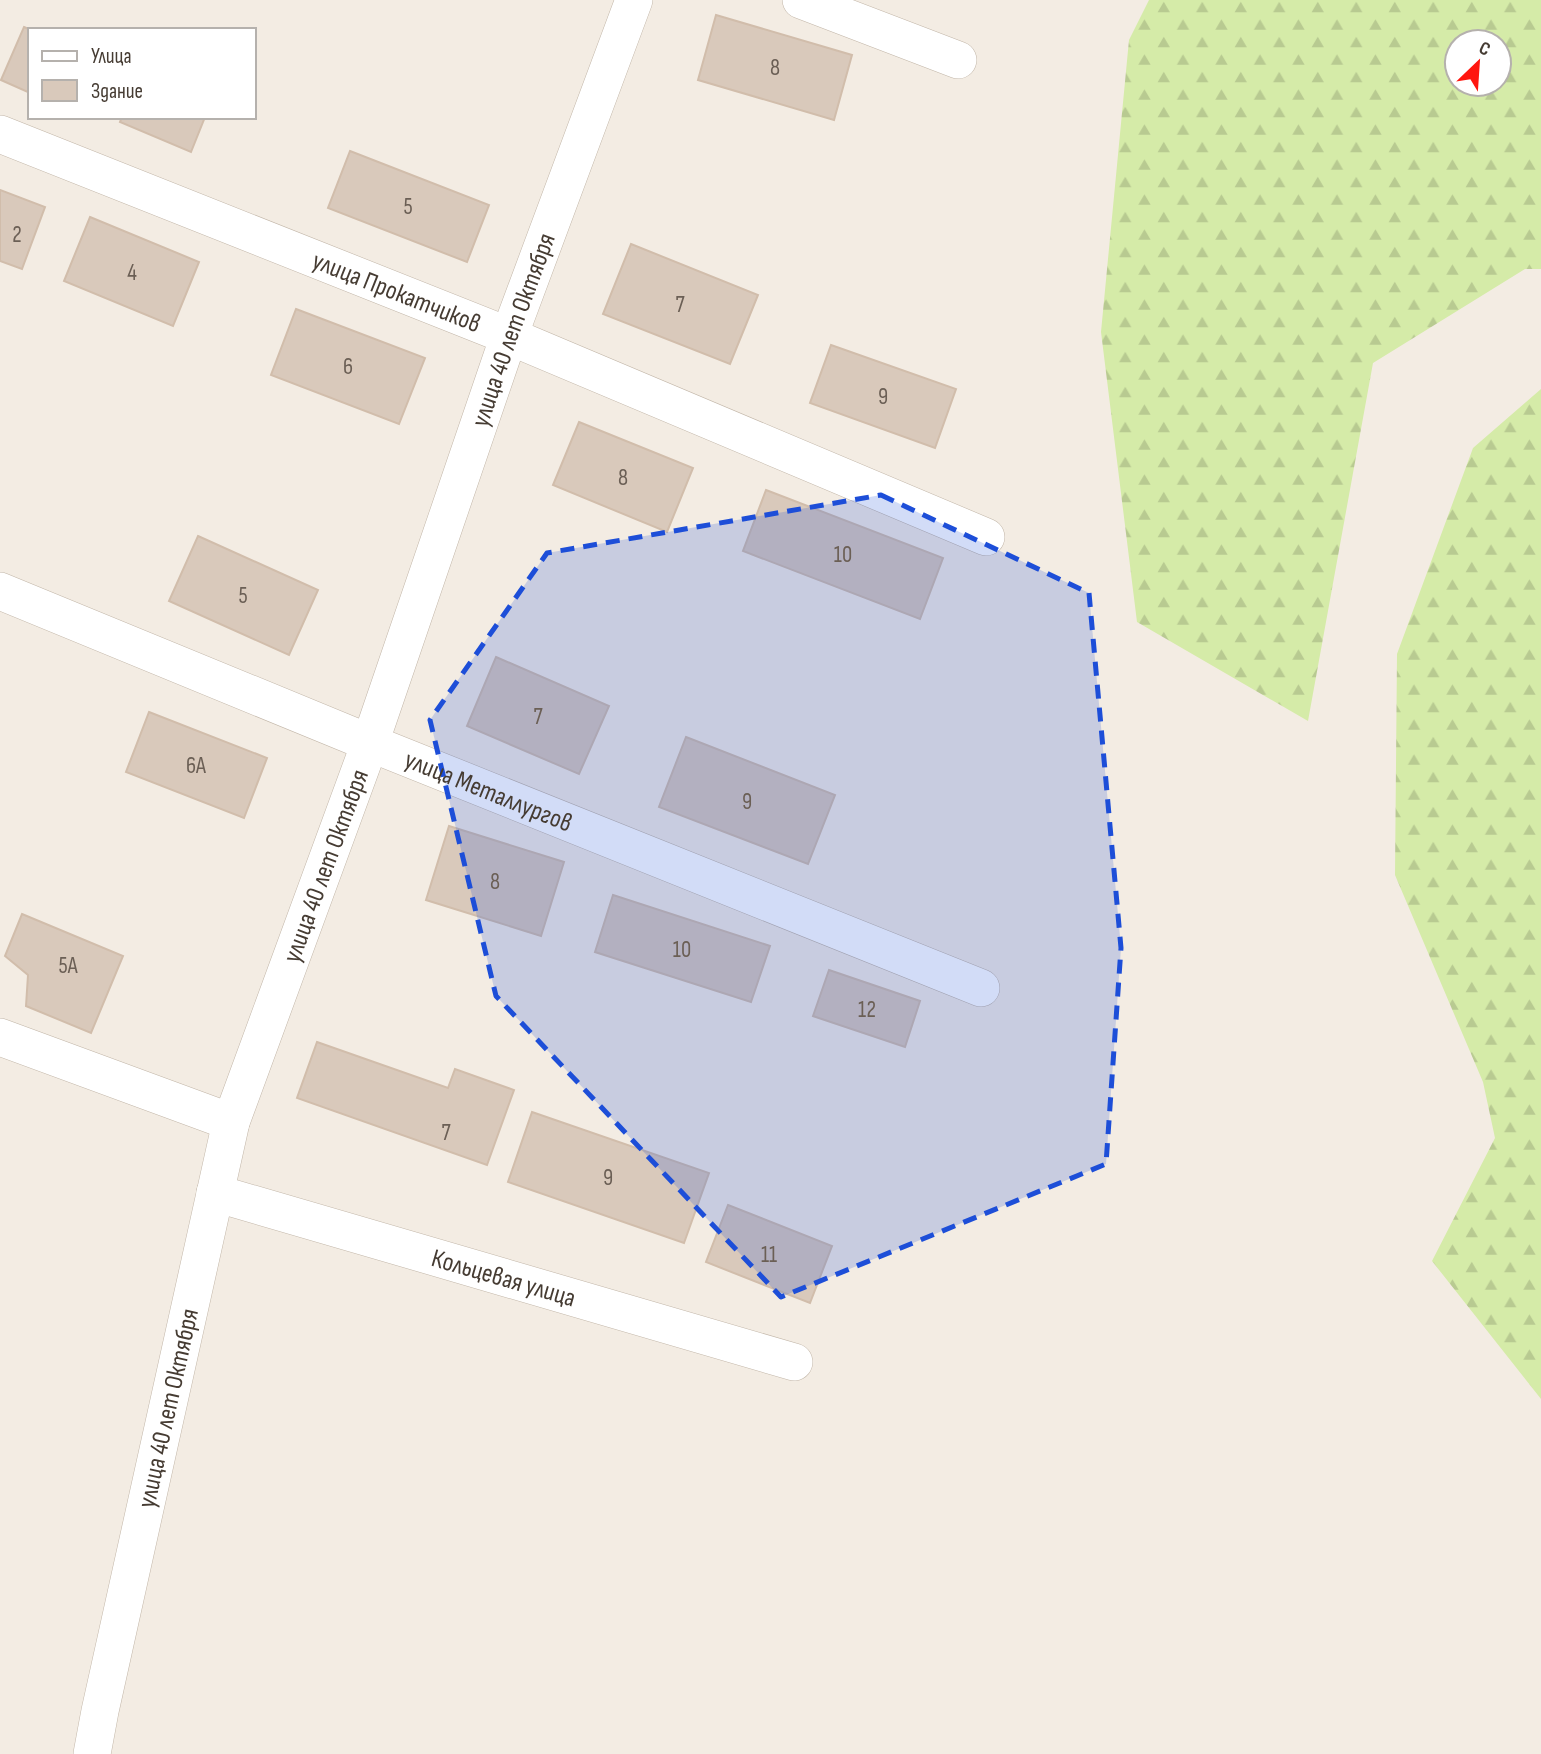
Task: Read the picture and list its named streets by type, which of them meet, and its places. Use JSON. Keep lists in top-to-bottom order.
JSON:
{
  "streets": {
    "street": [
      "улица Прокатчиков",
      "улица 40 лет Октября",
      "улица Металлургов",
      "Кольцевая улица"
    ]
  },
  "crossings": [
    ["улица Прокатчиков", "улица 40 лет Октября"],
    ["улица 40 лет Октября", "улица Металлургов"],
    ["улица 40 лет Октября", "Кольцевая улица"]
  ],
  "house_numbers": [
    "8",
    "5",
    "2",
    "4",
    "7",
    "6",
    "9",
    "8",
    "10",
    "5",
    "7",
    "6А",
    "9",
    "8",
    "10",
    "5А",
    "12",
    "7",
    "9",
    "11"
  ],
  "legend": ["Улица", "Здание"],
  "north": "top right"
}
